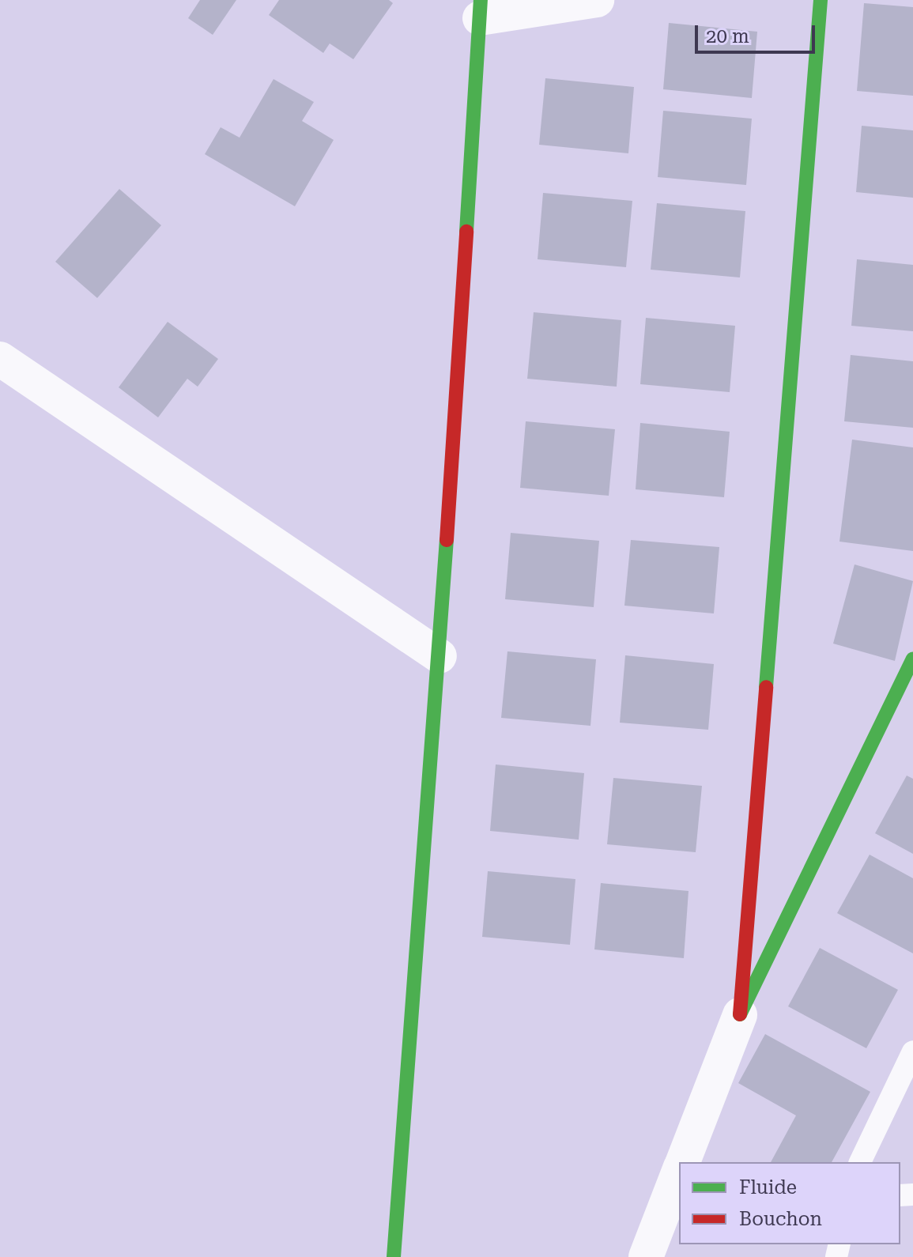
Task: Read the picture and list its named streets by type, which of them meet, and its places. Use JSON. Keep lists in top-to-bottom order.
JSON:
{
  "legend": ["Fluide", "Bouchon"],
  "scale_bar": "20 m"
}
